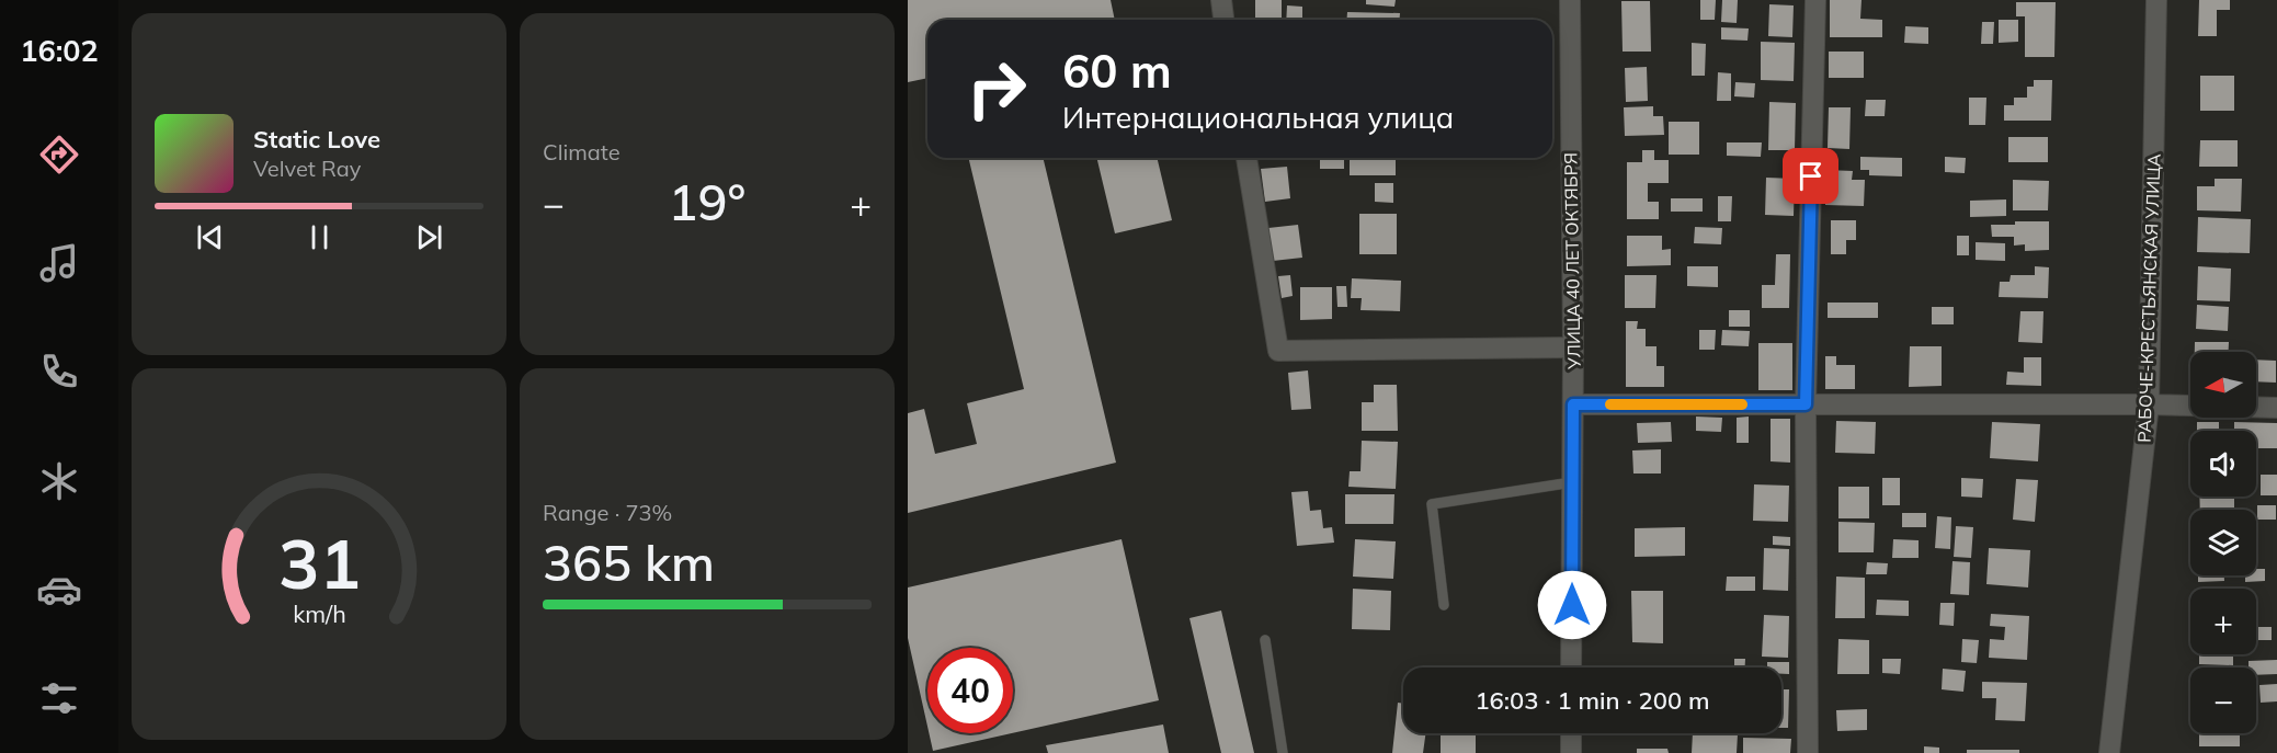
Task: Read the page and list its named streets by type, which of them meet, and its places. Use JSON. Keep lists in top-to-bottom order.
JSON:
{
  "streets": {
    "street": ["УЛИЦА 40 ЛЕТ ОКТЯБРЯ", "РАБОЧЕ-КРЕСТЬЯНСКАЯ УЛИЦА"]
  },
  "north": "left",
  "page": {
    "tabs": "16:02",
    "tile": [
      "Climate",
      ["Range · 73%", "365 km"]
    ],
    "turn": ["60 m", "Интернациональная улица"],
    "song": ["Static Love", "Velvet Ray"],
    "heat": ["−", "19°", "+"],
    "map_buttons": ["+", "−"],
    "limit": "40",
    "trip": "16:03 · 1 min · 200 m",
    "gauge": ["31", "km/h"]
  }
}
